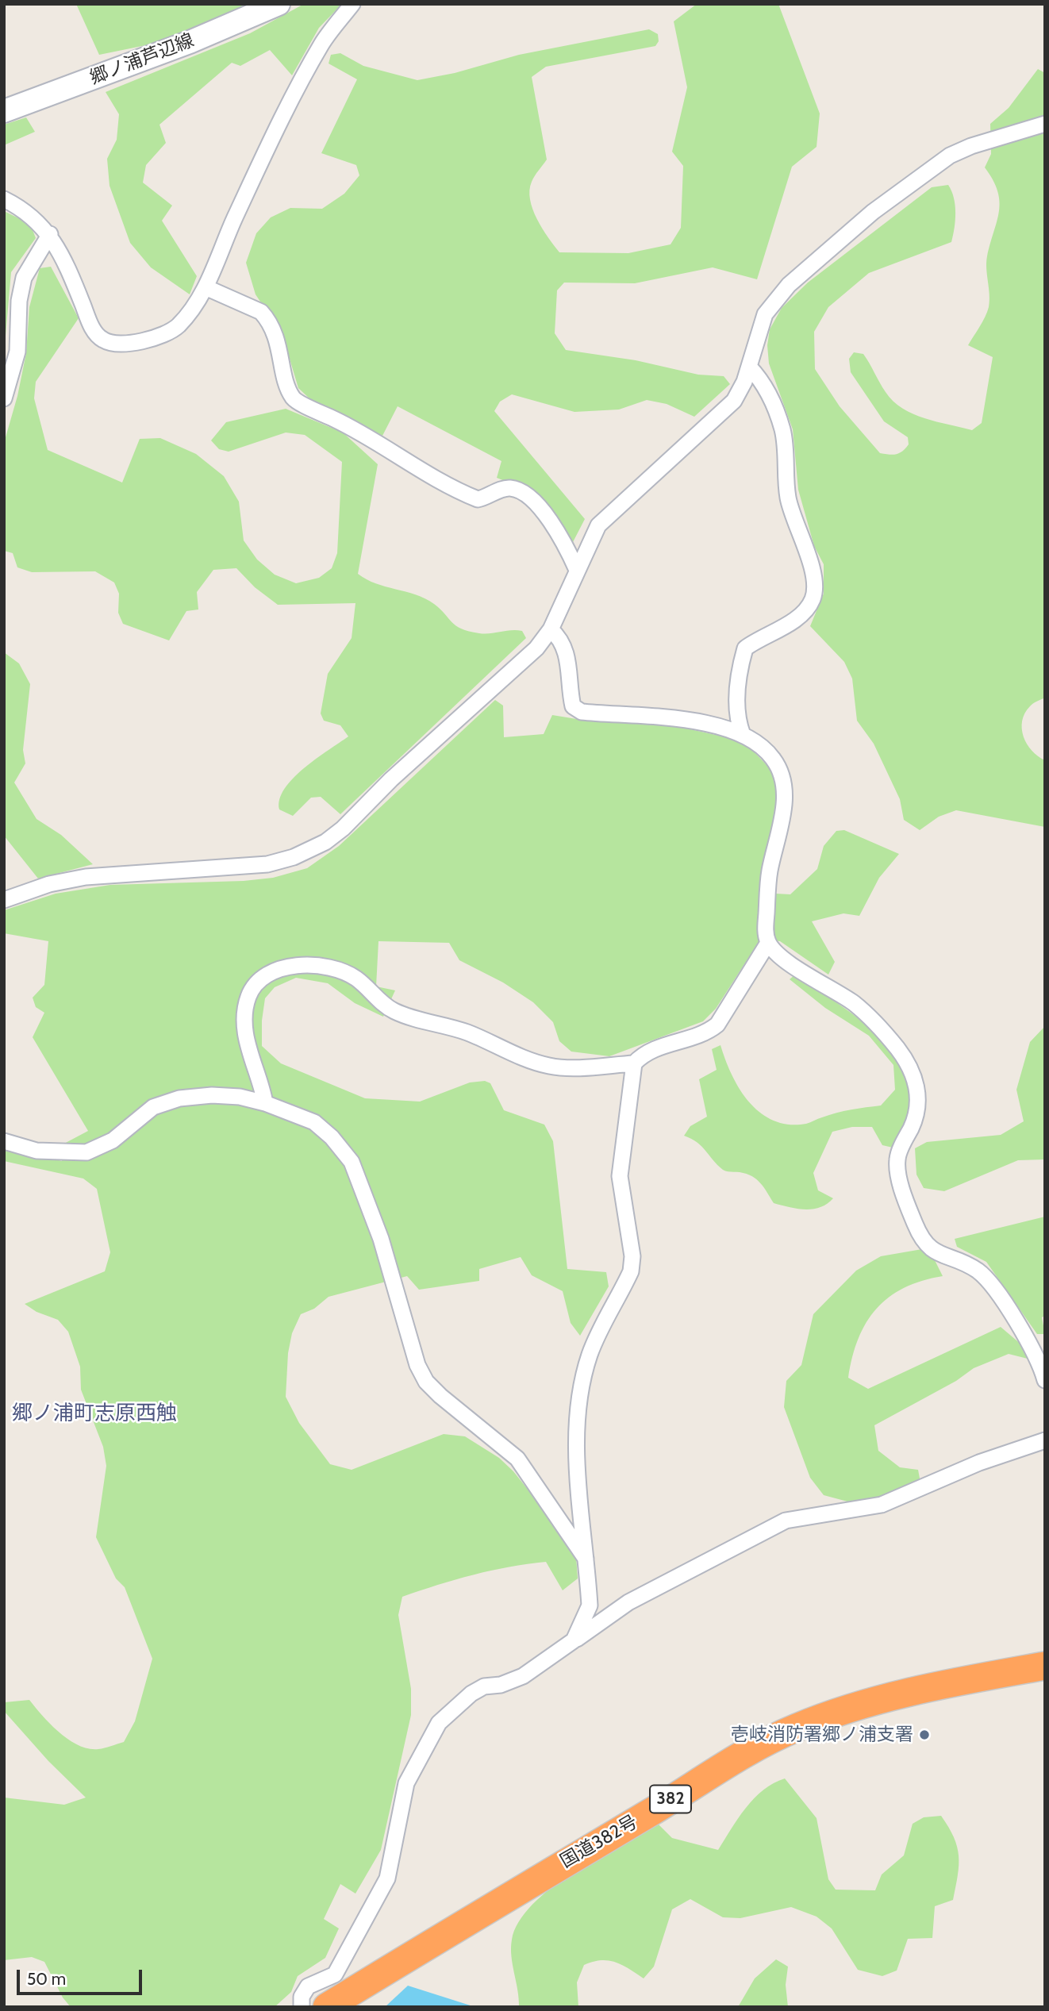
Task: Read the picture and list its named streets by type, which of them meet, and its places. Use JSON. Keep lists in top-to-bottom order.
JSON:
{
  "streets": {
    "highway": ["382", "国道382号"],
    "main road": ["郷ノ浦芦辺線"]
  },
  "districts": ["郷ノ浦町志原西触"],
  "places": ["壱岐消防署郷ノ浦支署"],
  "scale_bar": "50 m"
}
